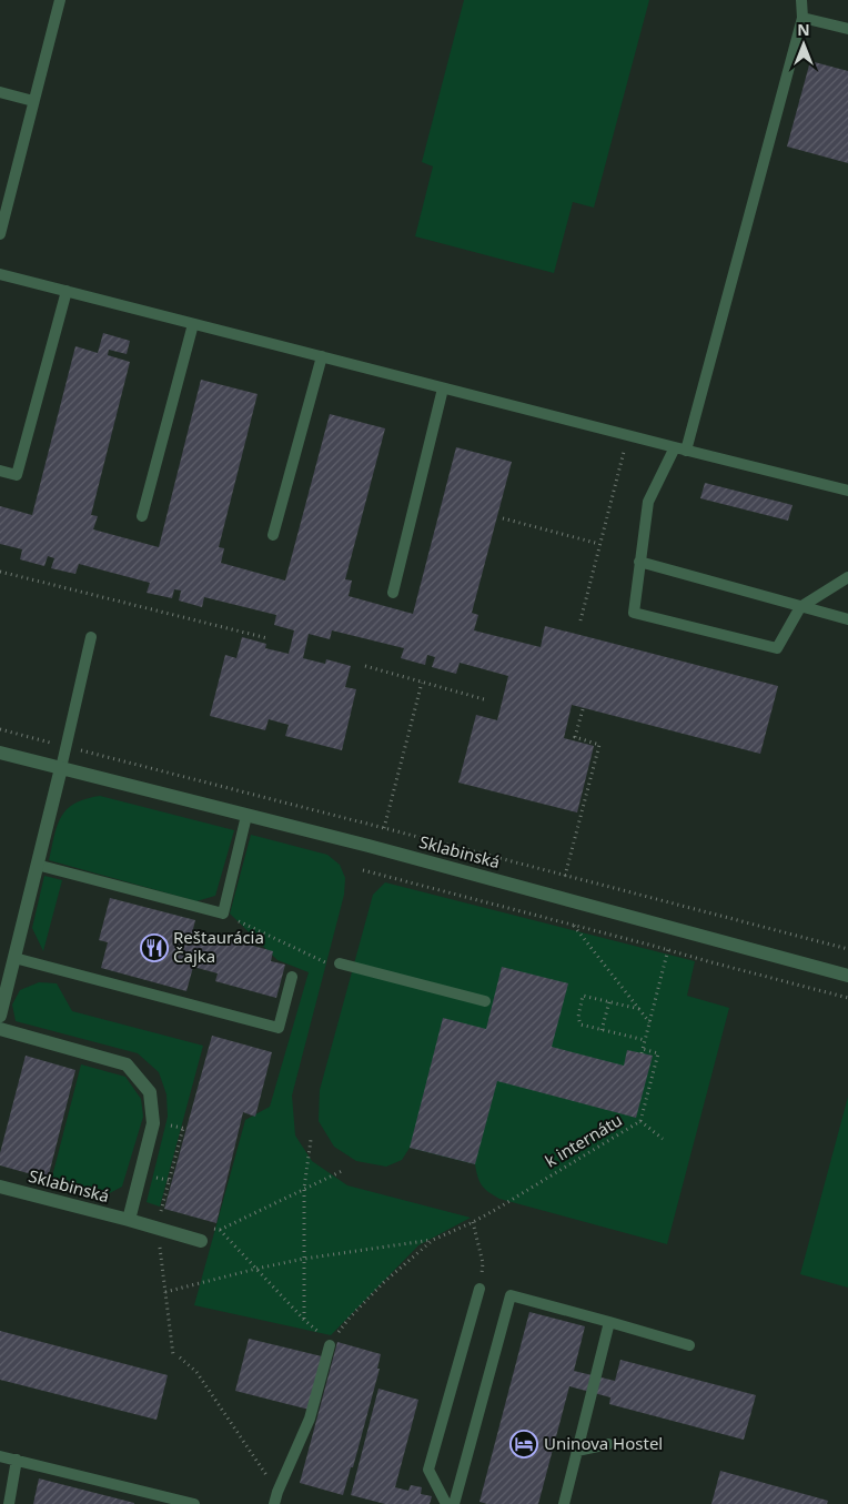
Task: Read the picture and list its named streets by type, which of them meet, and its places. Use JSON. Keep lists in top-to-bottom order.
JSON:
{
  "streets": {
    "street": ["Sklabinská"],
    "path": ["k internátu"]
  },
  "places": {
    "restaurant": ["Reštaurácia Čajka"],
    "hotel": ["Uninova Hostel"]
  },
  "north": "top"
}
